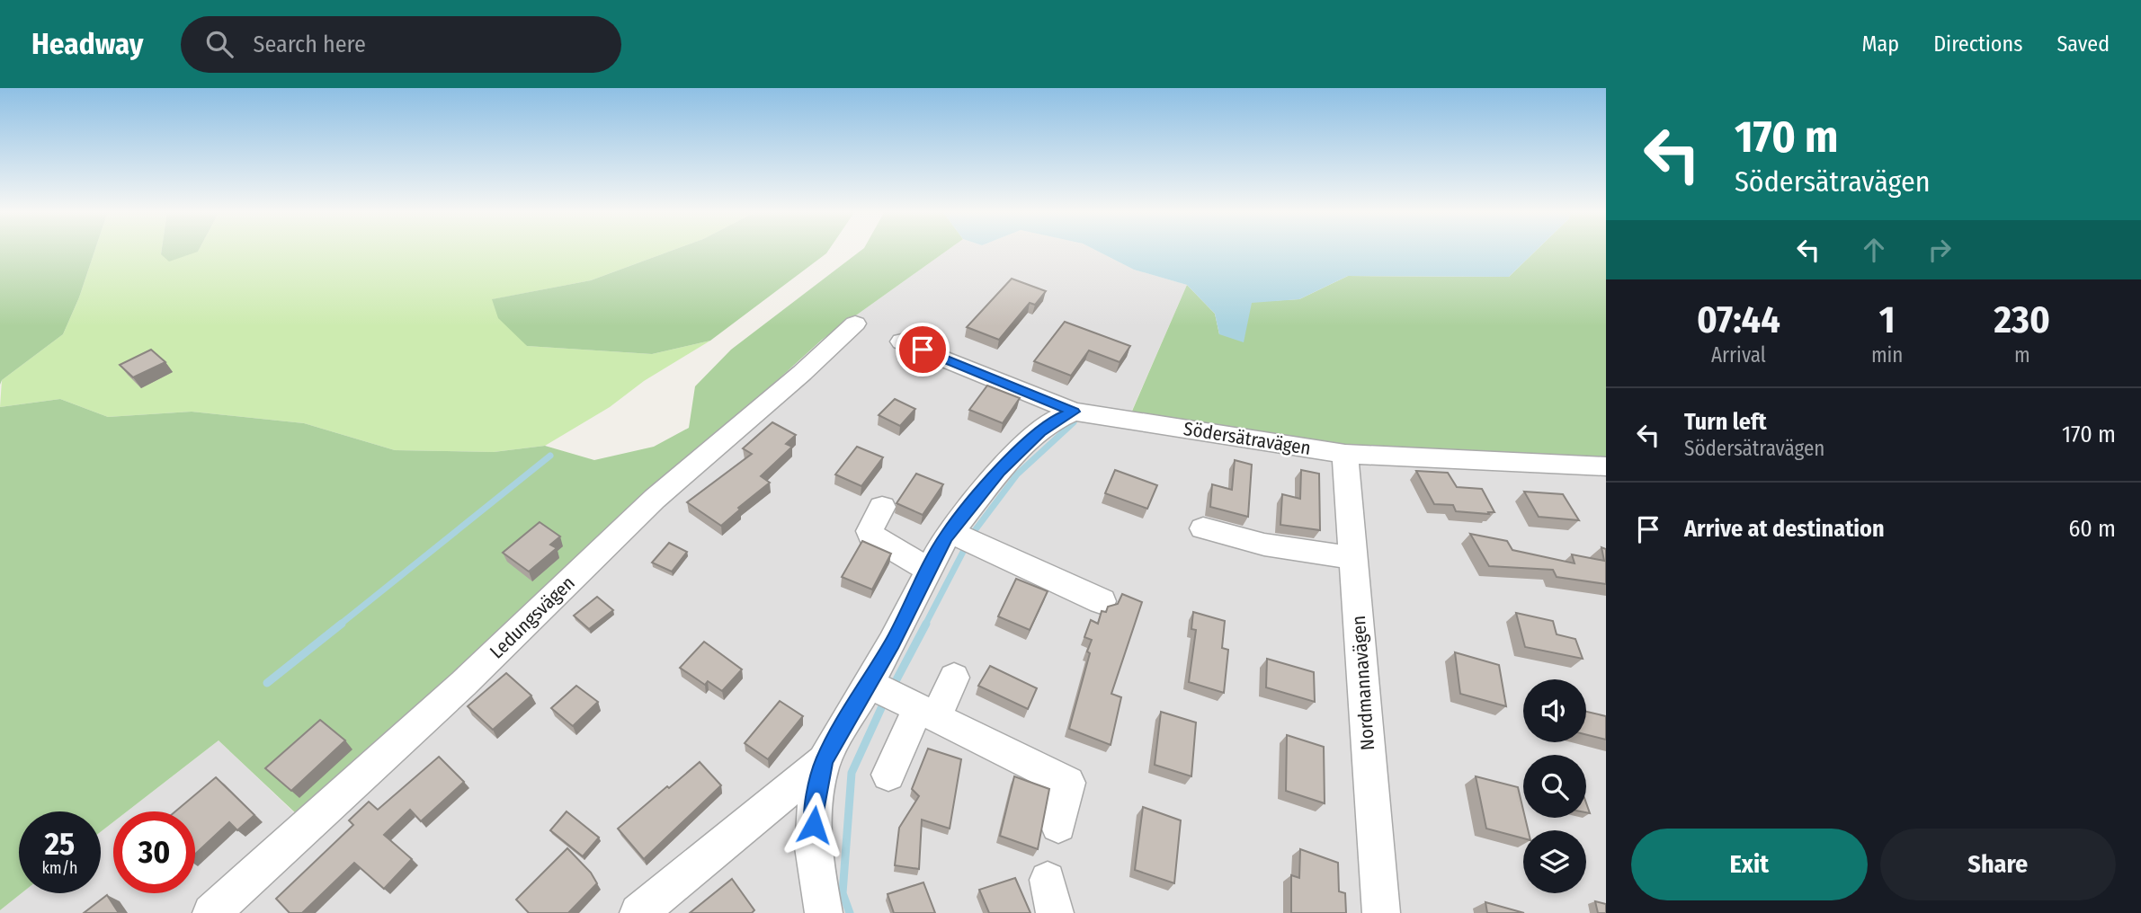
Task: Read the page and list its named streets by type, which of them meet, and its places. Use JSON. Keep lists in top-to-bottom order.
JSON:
{
  "streets": {
    "street": ["Södersätravägen", "Ledungsvägen", "Nordmannavägen"]
  },
  "crossings": [
    ["Södersätravägen", "Nordmannavägen"]
  ],
  "page": {
    "header": "Headway",
    "search": "Search here",
    "nav": ["Map", "Directions", "Saved"],
    "turn": ["170 m", "Södersätravägen"],
    "eta": [
      "07:44",
      "Arrival",
      "1",
      "min",
      "230",
      "m"
    ],
    "list": [
      {
        "name": "Turn left",
        "note": "Södersätravägen",
        "value": "170 m"
      },
      {
        "name": "Arrive at destination",
        "value": "60 m"
      }
    ],
    "speed": "25 km/h",
    "limit": "30",
    "buttons": ["Exit", "Share"]
  }
}
